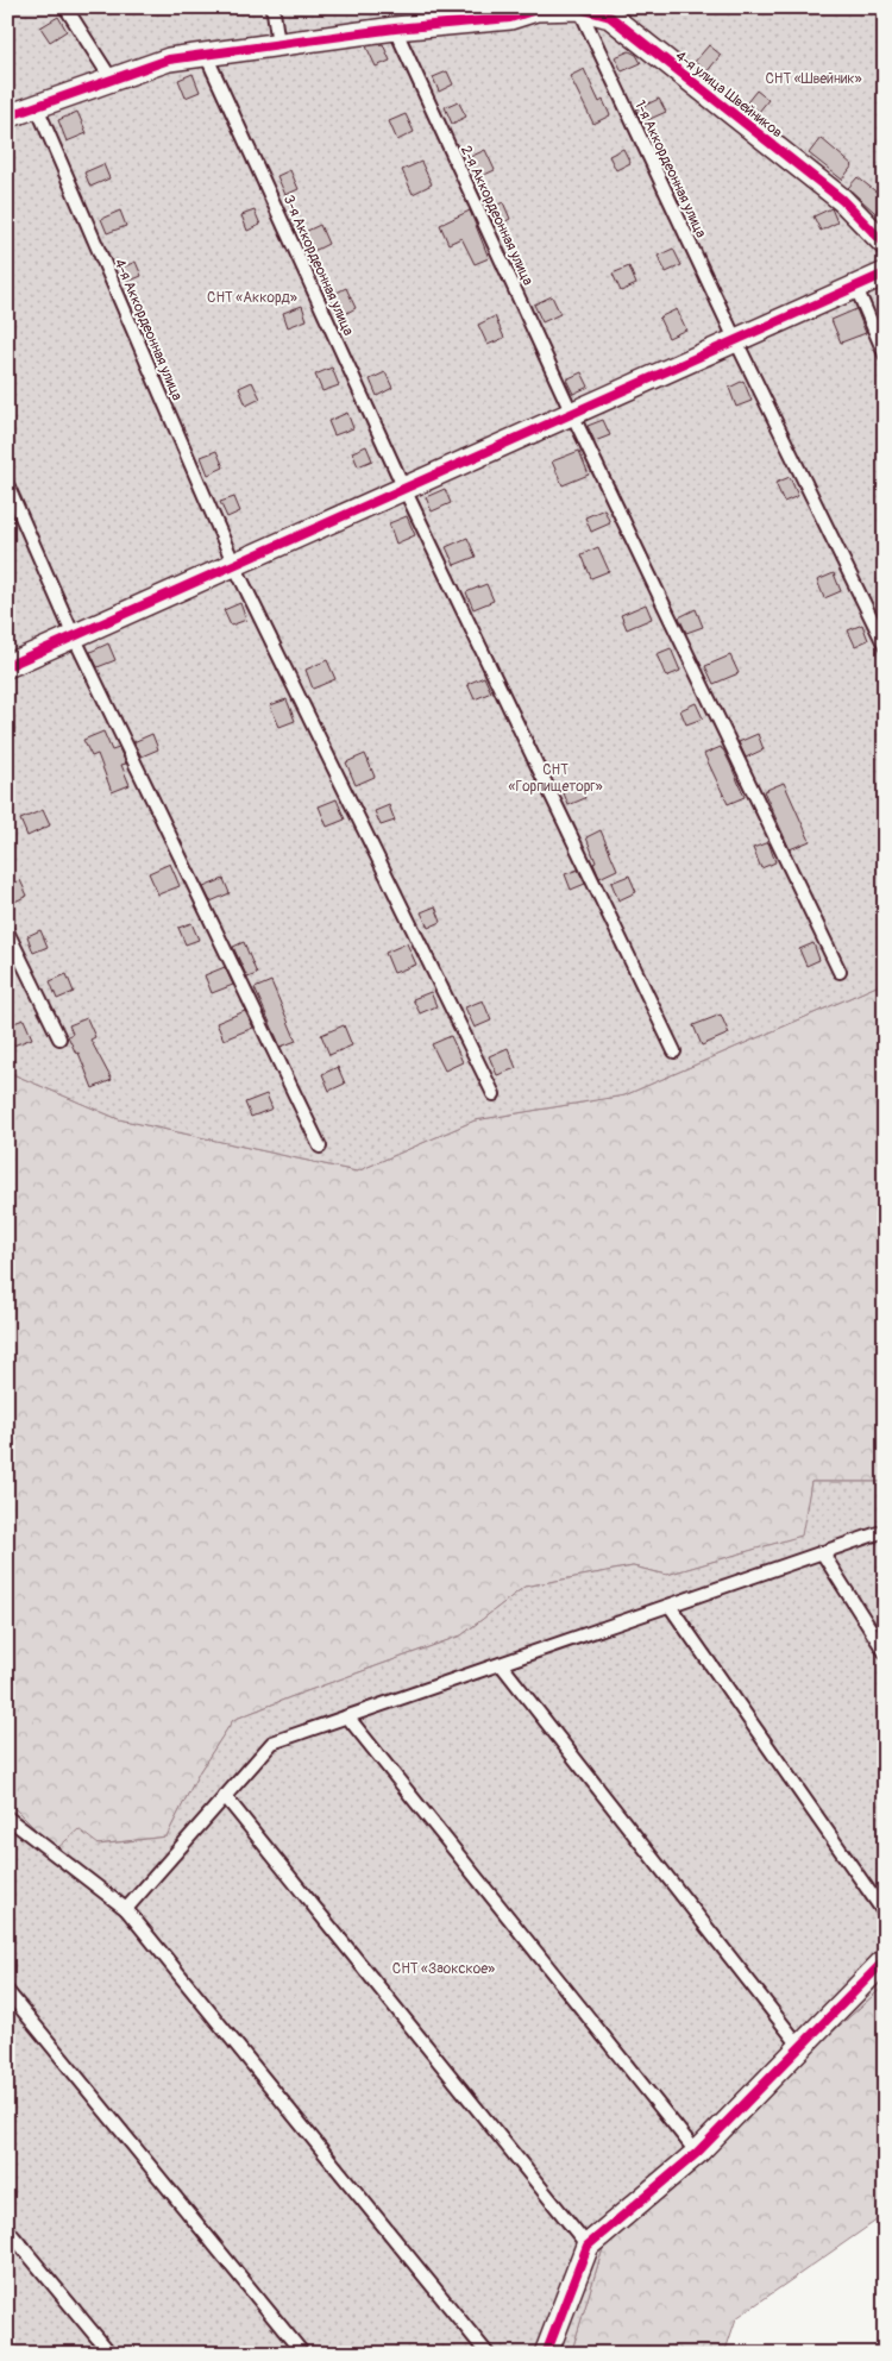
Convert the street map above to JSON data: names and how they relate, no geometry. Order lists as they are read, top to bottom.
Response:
{
  "streets": {
    "street": ["4-я улица Швейников"],
    "lane": [
      "1-я Аккордеонная улица",
      "2-я Аккордеонная улица",
      "3-я Аккордеонная улица",
      "4-я Аккордеонная улица"
    ]
  },
  "crossings": [
    ["4-я улица Швейников", "1-я Аккордеонная улица"],
    ["4-я улица Швейников", "2-я Аккордеонная улица"],
    ["4-я улица Швейников", "3-я Аккордеонная улица"],
    ["4-я улица Швейников", "4-я Аккордеонная улица"]
  ],
  "parks": [
    "СНТ «Швейник»",
    "СНТ «Аккорд»",
    "СНТ «Горпищеторг»",
    "СНТ «Заокское»"
  ]
}
